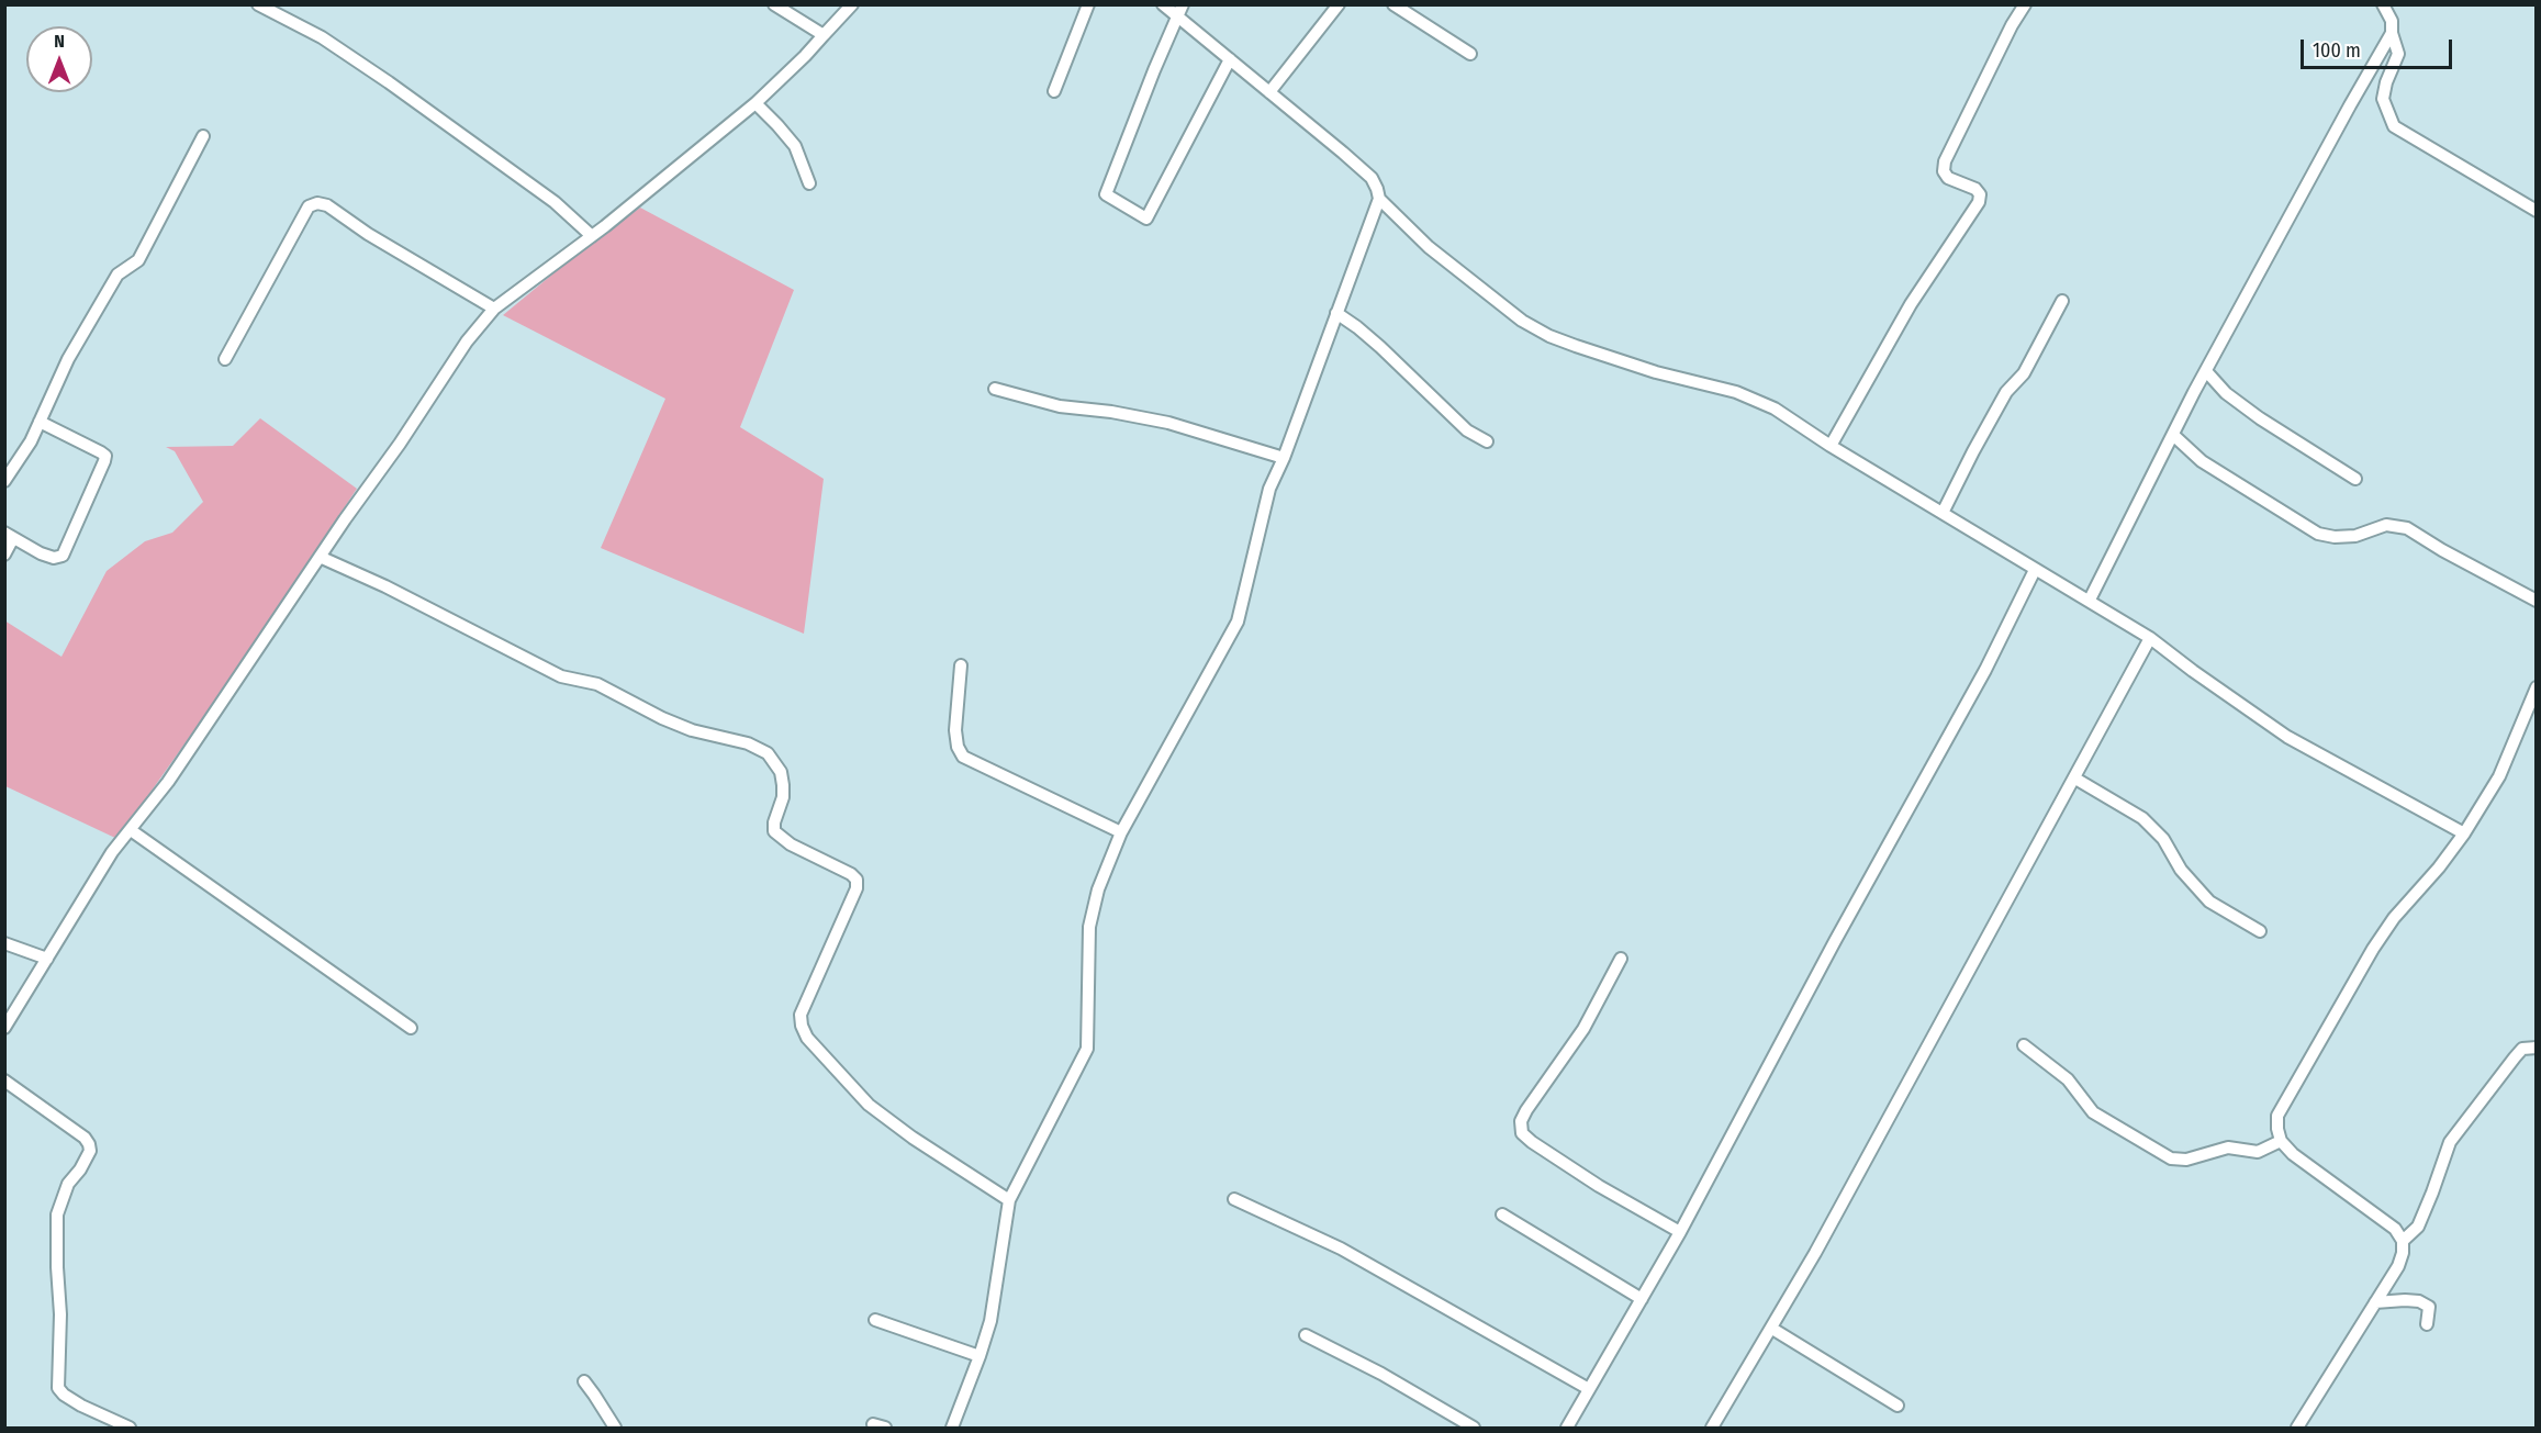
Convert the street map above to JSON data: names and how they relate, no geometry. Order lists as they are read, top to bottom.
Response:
{
  "scale_bar": "100 m",
  "north": "top"
}
